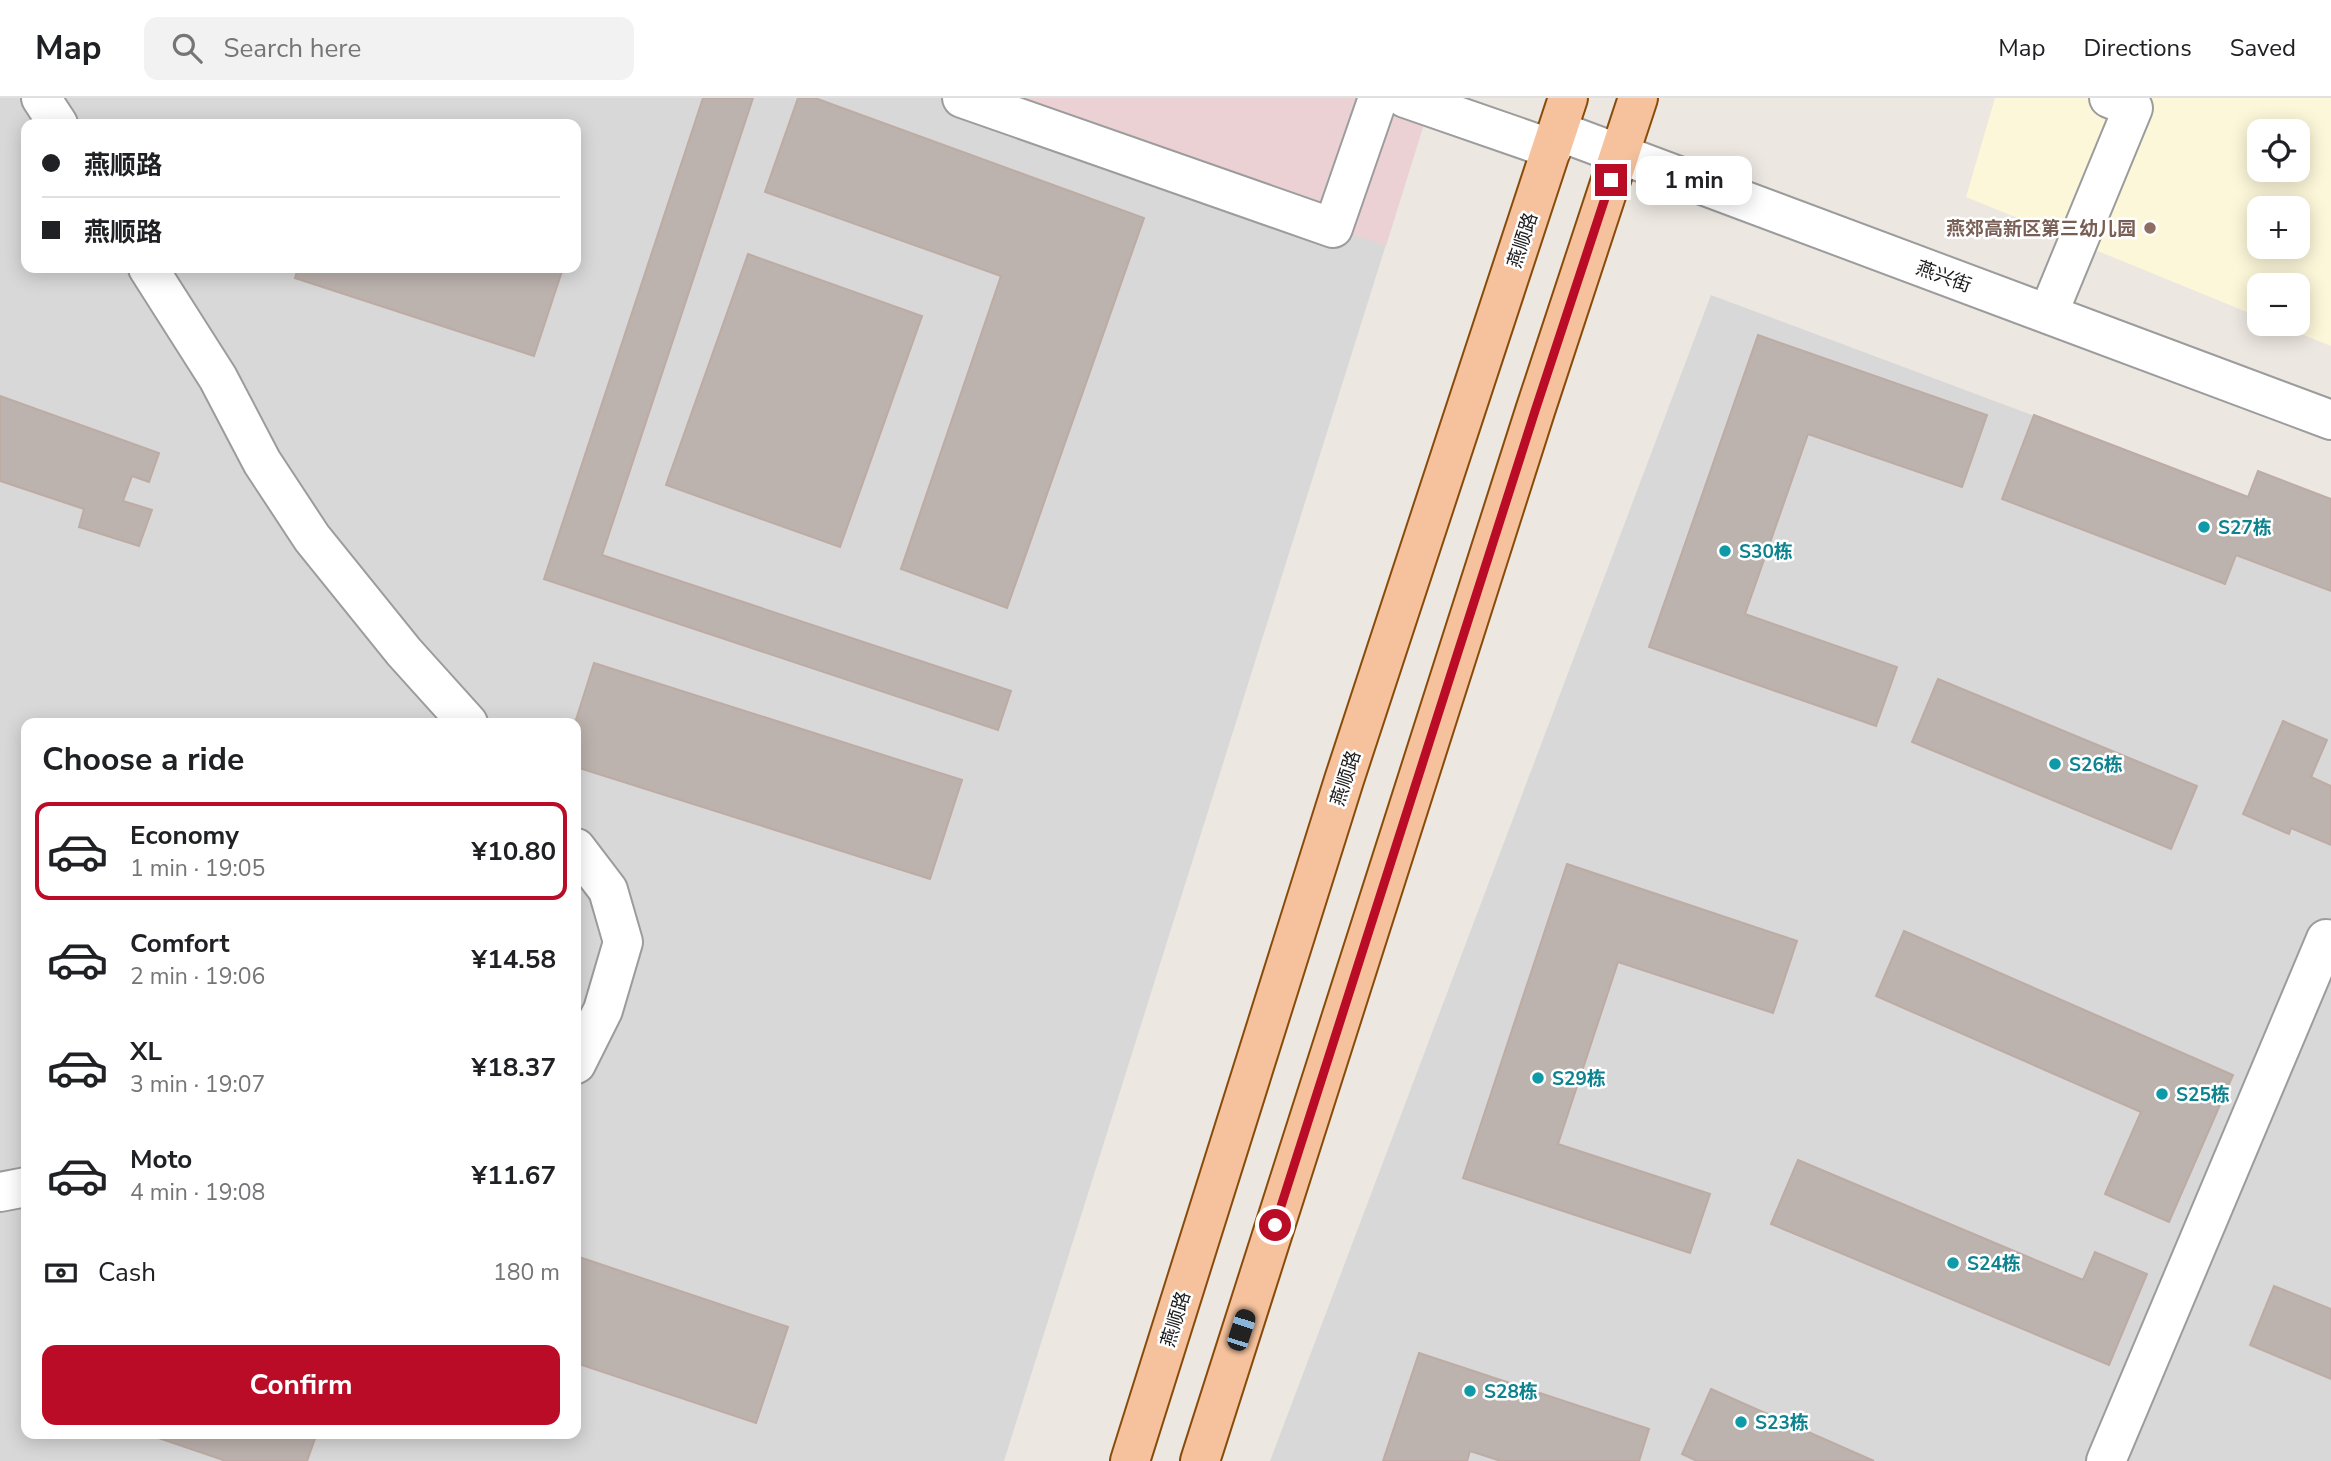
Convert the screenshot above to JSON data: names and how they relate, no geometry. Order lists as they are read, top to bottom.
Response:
{
  "streets": {
    "main road": ["燕顺路"],
    "street": ["燕兴街"]
  },
  "crossings": [
    ["燕顺路", "燕兴街"]
  ],
  "places": [
    "燕郊高新区第三幼儿园",
    "S27栋",
    "S30栋",
    "S26栋",
    "S29栋",
    "S25栋",
    "S24栋",
    "S28栋",
    "S23栋"
  ],
  "page": {
    "header": "Map",
    "search": "Search here",
    "nav": ["Map", "Directions", "Saved"],
    "map_buttons": ["+", "−"],
    "banner": ["燕顺路", "燕顺路"],
    "bubble": "1 min",
    "heading": "Choose a ride",
    "list": [
      {
        "name": "Economy",
        "note": "1 min · 19:05",
        "value": "¥10.80"
      },
      {
        "name": "Comfort",
        "note": "2 min · 19:06",
        "value": "¥14.58"
      },
      {
        "name": "XL",
        "note": "3 min · 19:07",
        "value": "¥18.37"
      },
      {
        "name": "Moto",
        "note": "4 min · 19:08",
        "value": "¥11.67"
      }
    ],
    "pay": ["Cash", "180 m"],
    "buttons": "Confirm"
  }
}
